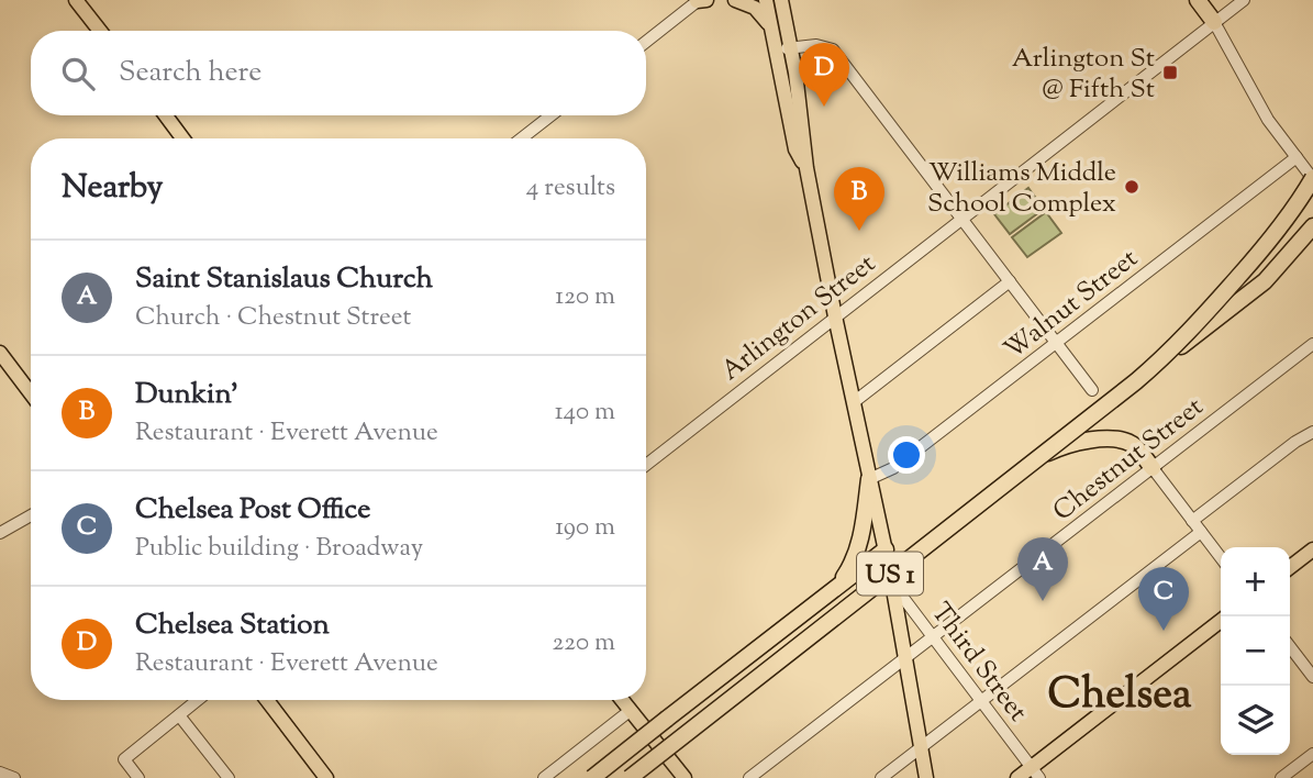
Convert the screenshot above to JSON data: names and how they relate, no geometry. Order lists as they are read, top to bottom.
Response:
{
  "streets": {
    "highway": ["US 1"],
    "street": [
      "Walnut Street",
      "Arlington Street",
      "Chestnut Street",
      "Third Street"
    ]
  },
  "crossings": [
    ["Chestnut Street", "Third Street"]
  ],
  "districts": ["Chelsea"],
  "places": {
    "transit": ["Arlington St @ Fifth St"],
    "other": ["Williams Middle School Complex"]
  },
  "page": {
    "search": "Search here",
    "pins": [
      "D",
      "B",
      "A",
      "C"
    ],
    "heading": ["Nearby", "4 results"],
    "list": [
      {
        "mark": "A",
        "name": "Saint Stanislaus Church",
        "note": "Church · Chestnut Street",
        "value": "120 m"
      },
      {
        "mark": "B",
        "name": "Dunkin'",
        "note": "Restaurant · Everett Avenue",
        "value": "140 m"
      },
      {
        "mark": "C",
        "name": "Chelsea Post Office",
        "note": "Public building · Broadway",
        "value": "190 m"
      },
      {
        "mark": "D",
        "name": "Chelsea Station",
        "note": "Restaurant · Everett Avenue",
        "value": "220 m"
      }
    ],
    "map_buttons": ["+", "−"]
  }
}
